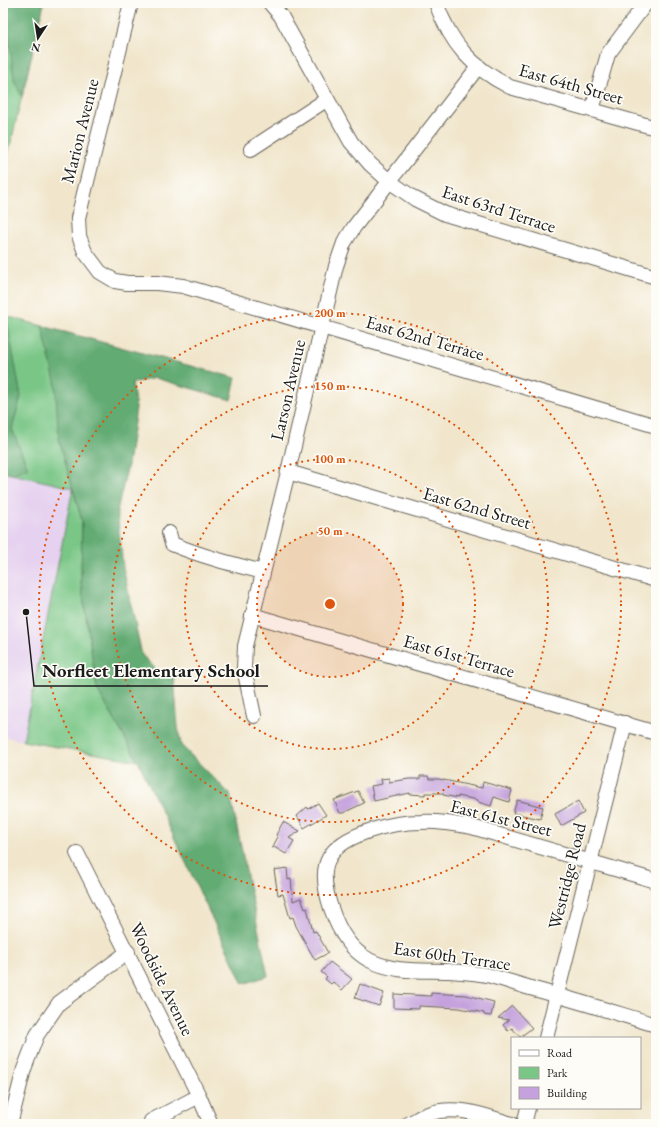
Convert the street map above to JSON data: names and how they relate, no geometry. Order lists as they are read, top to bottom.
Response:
{
  "streets": {
    "street": [
      "East 64th Street",
      "Marion Avenue",
      "East 63rd Terrace",
      "East 62nd Terrace",
      "Larson Avenue",
      "East 62nd Street",
      "East 61st Terrace",
      "East 61st Street",
      "Westridge Road",
      "East 60th Terrace",
      "Woodside Avenue"
    ]
  },
  "crossings": [
    ["East 64th Street", "Larson Avenue"],
    ["Marion Avenue", "East 62nd Terrace"],
    ["East 63rd Terrace", "Larson Avenue"],
    ["East 62nd Terrace", "Larson Avenue"],
    ["Larson Avenue", "East 62nd Street"],
    ["Larson Avenue", "East 61st Terrace"],
    ["East 61st Terrace", "Westridge Road"],
    ["East 61st Street", "Westridge Road"],
    ["East 61st Street", "East 60th Terrace"],
    ["Westridge Road", "East 60th Terrace"]
  ],
  "places": ["Norfleet Elementary School"],
  "legend": ["Road", "Park", "Building"],
  "north": "bottom",
  "rings": [
    "200 m",
    "150 m",
    "100 m",
    "50 m"
  ]
}
